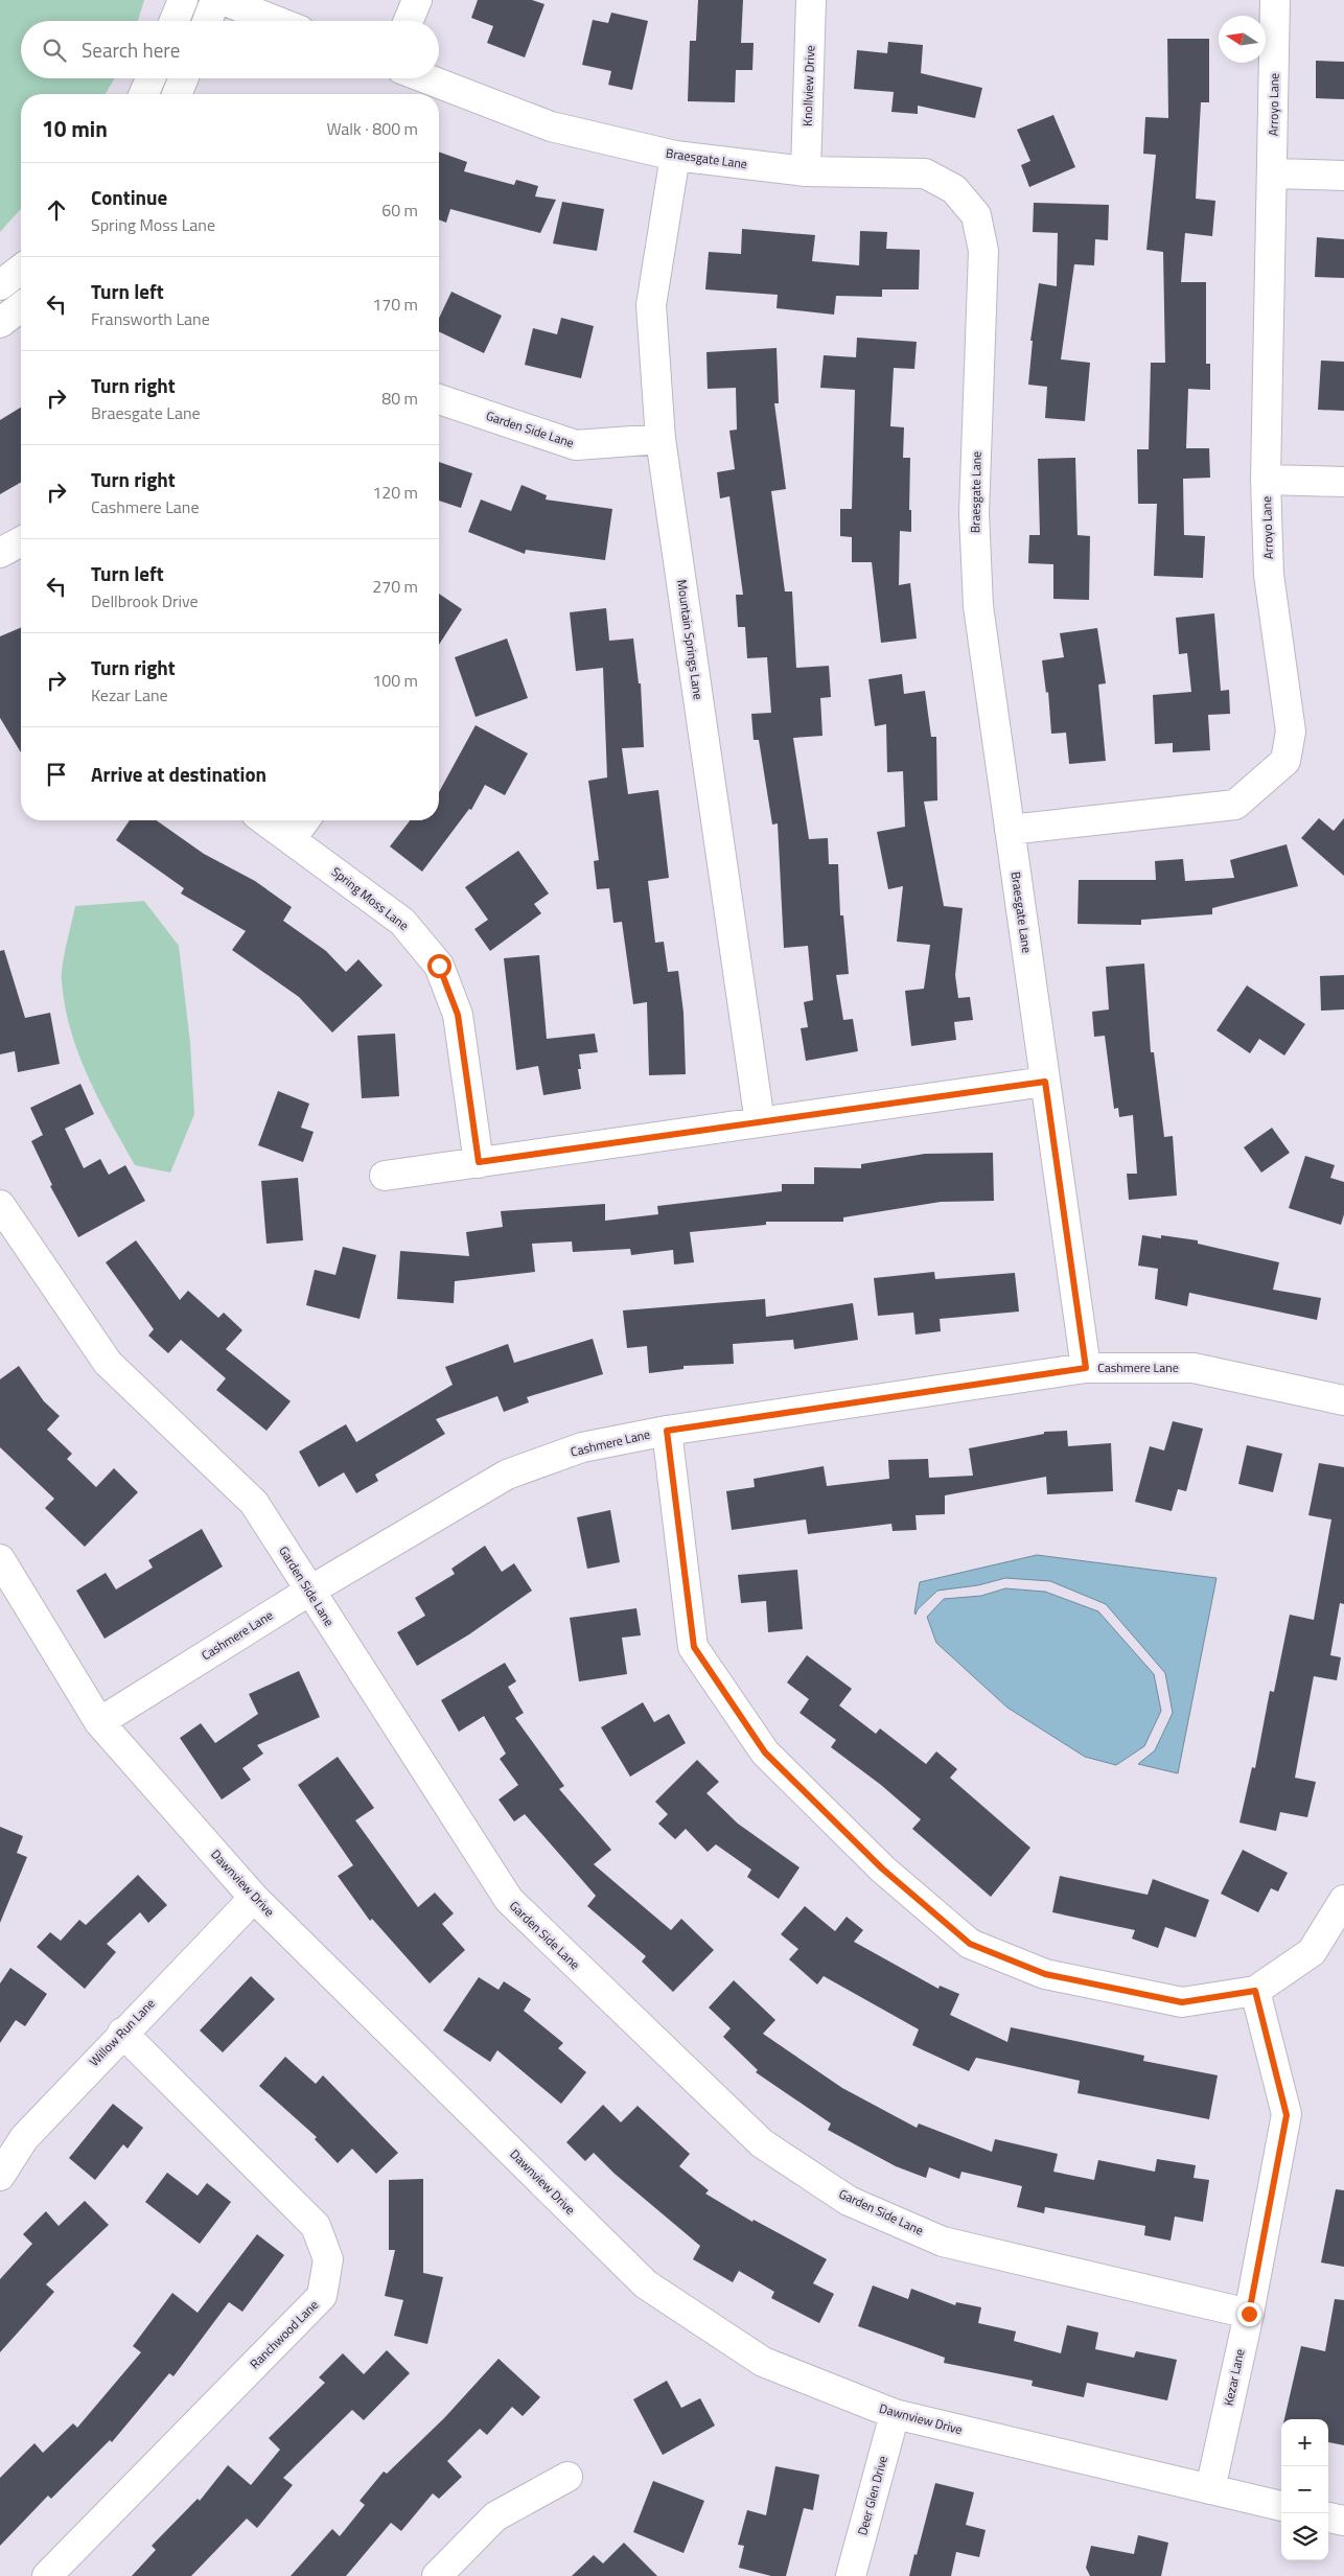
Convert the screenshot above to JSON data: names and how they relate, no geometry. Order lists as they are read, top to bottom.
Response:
{
  "streets": {
    "street": [
      "Knollview Drive",
      "Arroyo Lane",
      "Braesgate Lane",
      "Garden Side Lane",
      "Mountain Springs Lane",
      "Spring Moss Lane",
      "Cashmere Lane",
      "Dawnview Drive",
      "Willow Run Lane",
      "Ranchwood Lane",
      "Kezar Lane",
      "Deer Glen Drive"
    ]
  },
  "crossings": [
    ["Knollview Drive", "Braesgate Lane"],
    ["Arroyo Lane", "Braesgate Lane"],
    ["Braesgate Lane", "Mountain Springs Lane"],
    ["Braesgate Lane", "Cashmere Lane"],
    ["Garden Side Lane", "Mountain Springs Lane"],
    ["Garden Side Lane", "Cashmere Lane"],
    ["Garden Side Lane", "Kezar Lane"],
    ["Cashmere Lane", "Dawnview Drive"],
    ["Dawnview Drive", "Willow Run Lane"],
    ["Dawnview Drive", "Kezar Lane"],
    ["Dawnview Drive", "Deer Glen Drive"],
    ["Willow Run Lane", "Ranchwood Lane"]
  ],
  "north": "left",
  "page": {
    "search": "Search here",
    "heading": ["10 min", "Walk · 800 m"],
    "list": [
      ["Continue", "Spring Moss Lane", "60 m"],
      ["Turn left", "Fransworth Lane", "170 m"],
      ["Turn right", "Braesgate Lane", "80 m"],
      ["Turn right", "Cashmere Lane", "120 m"],
      ["Turn left", "Dellbrook Drive", "270 m"],
      ["Turn right", "Kezar Lane", "100 m"],
      "Arrive at destination"
    ],
    "map_buttons": ["+", "−"]
  }
}
